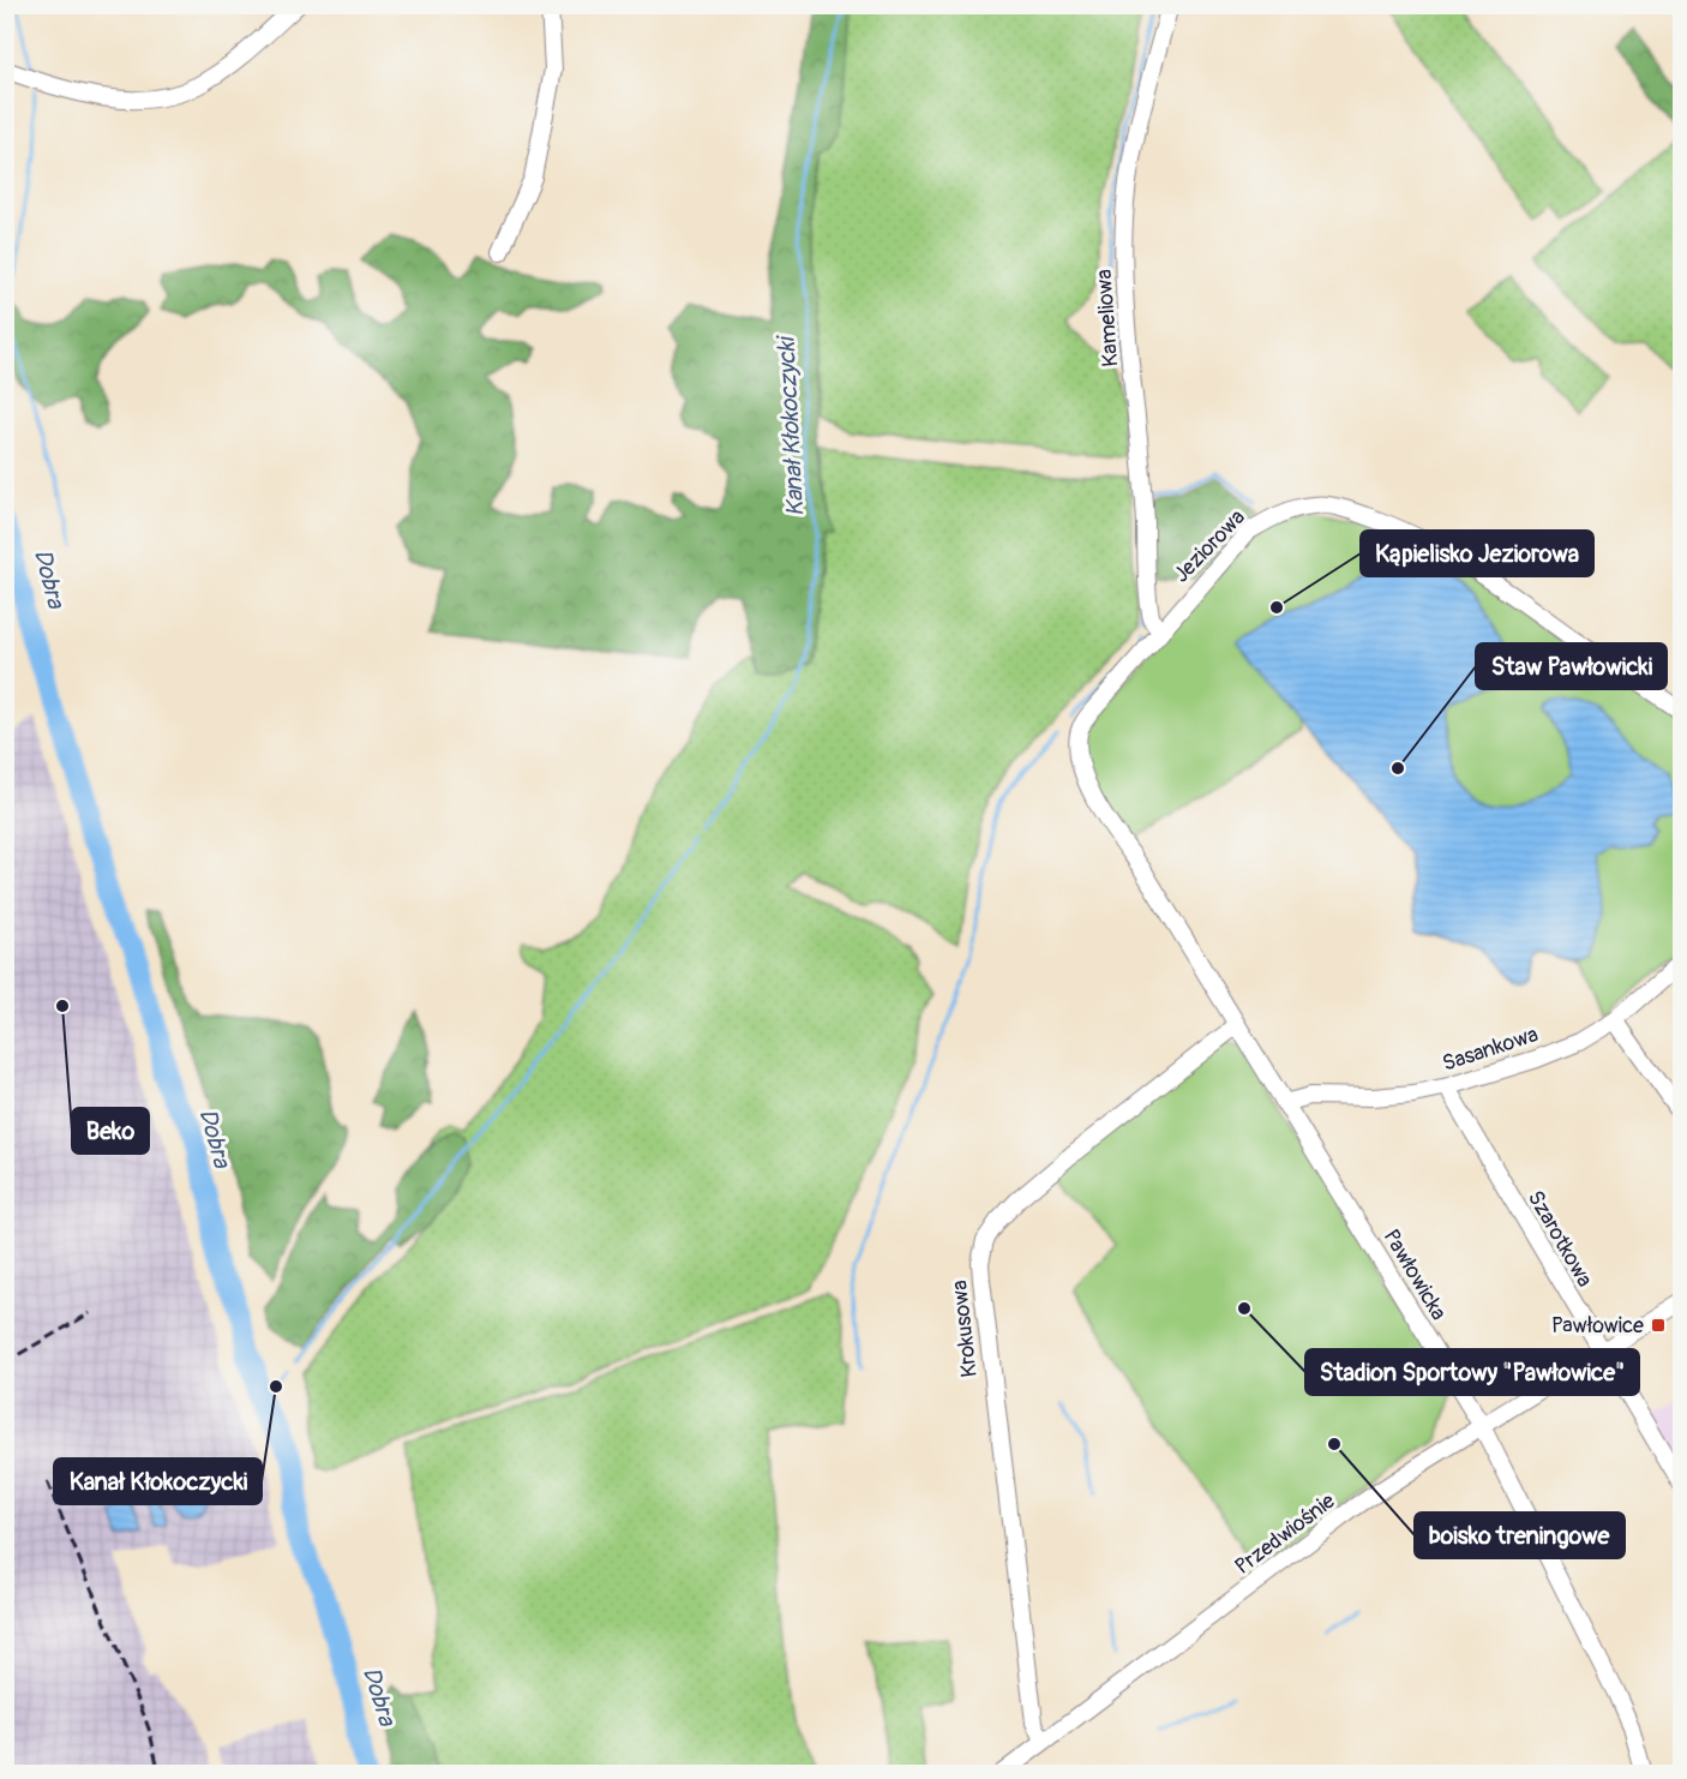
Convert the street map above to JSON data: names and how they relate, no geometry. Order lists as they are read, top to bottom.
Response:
{
  "streets": {
    "street": [
      "Kameliowa",
      "Jeziorowa",
      "Sasankowa",
      "Szarotkowa",
      "Pawłowicka",
      "Krokusowa",
      "Przedwiośnie"
    ]
  },
  "crossings": [
    ["Kameliowa", "Jeziorowa"],
    ["Jeziorowa", "Pawłowicka"],
    ["Sasankowa", "Szarotkowa"],
    ["Sasankowa", "Pawłowicka"],
    ["Szarotkowa", "Przedwiośnie"],
    ["Pawłowicka", "Krokusowa"],
    ["Pawłowicka", "Przedwiośnie"],
    ["Krokusowa", "Przedwiośnie"]
  ],
  "water": ["Kanał Kłokoczycki", "Dobra"],
  "places": {
    "other": [
      "Kąpielisko Jeziorowa",
      "Staw Pawłowicki",
      "Beko",
      "Stadion Sportowy \"Pawłowice\"",
      "Kanał Kłokoczycki",
      "boisko treningowe"
    ],
    "transit": ["Pawłowice"]
  }
}
